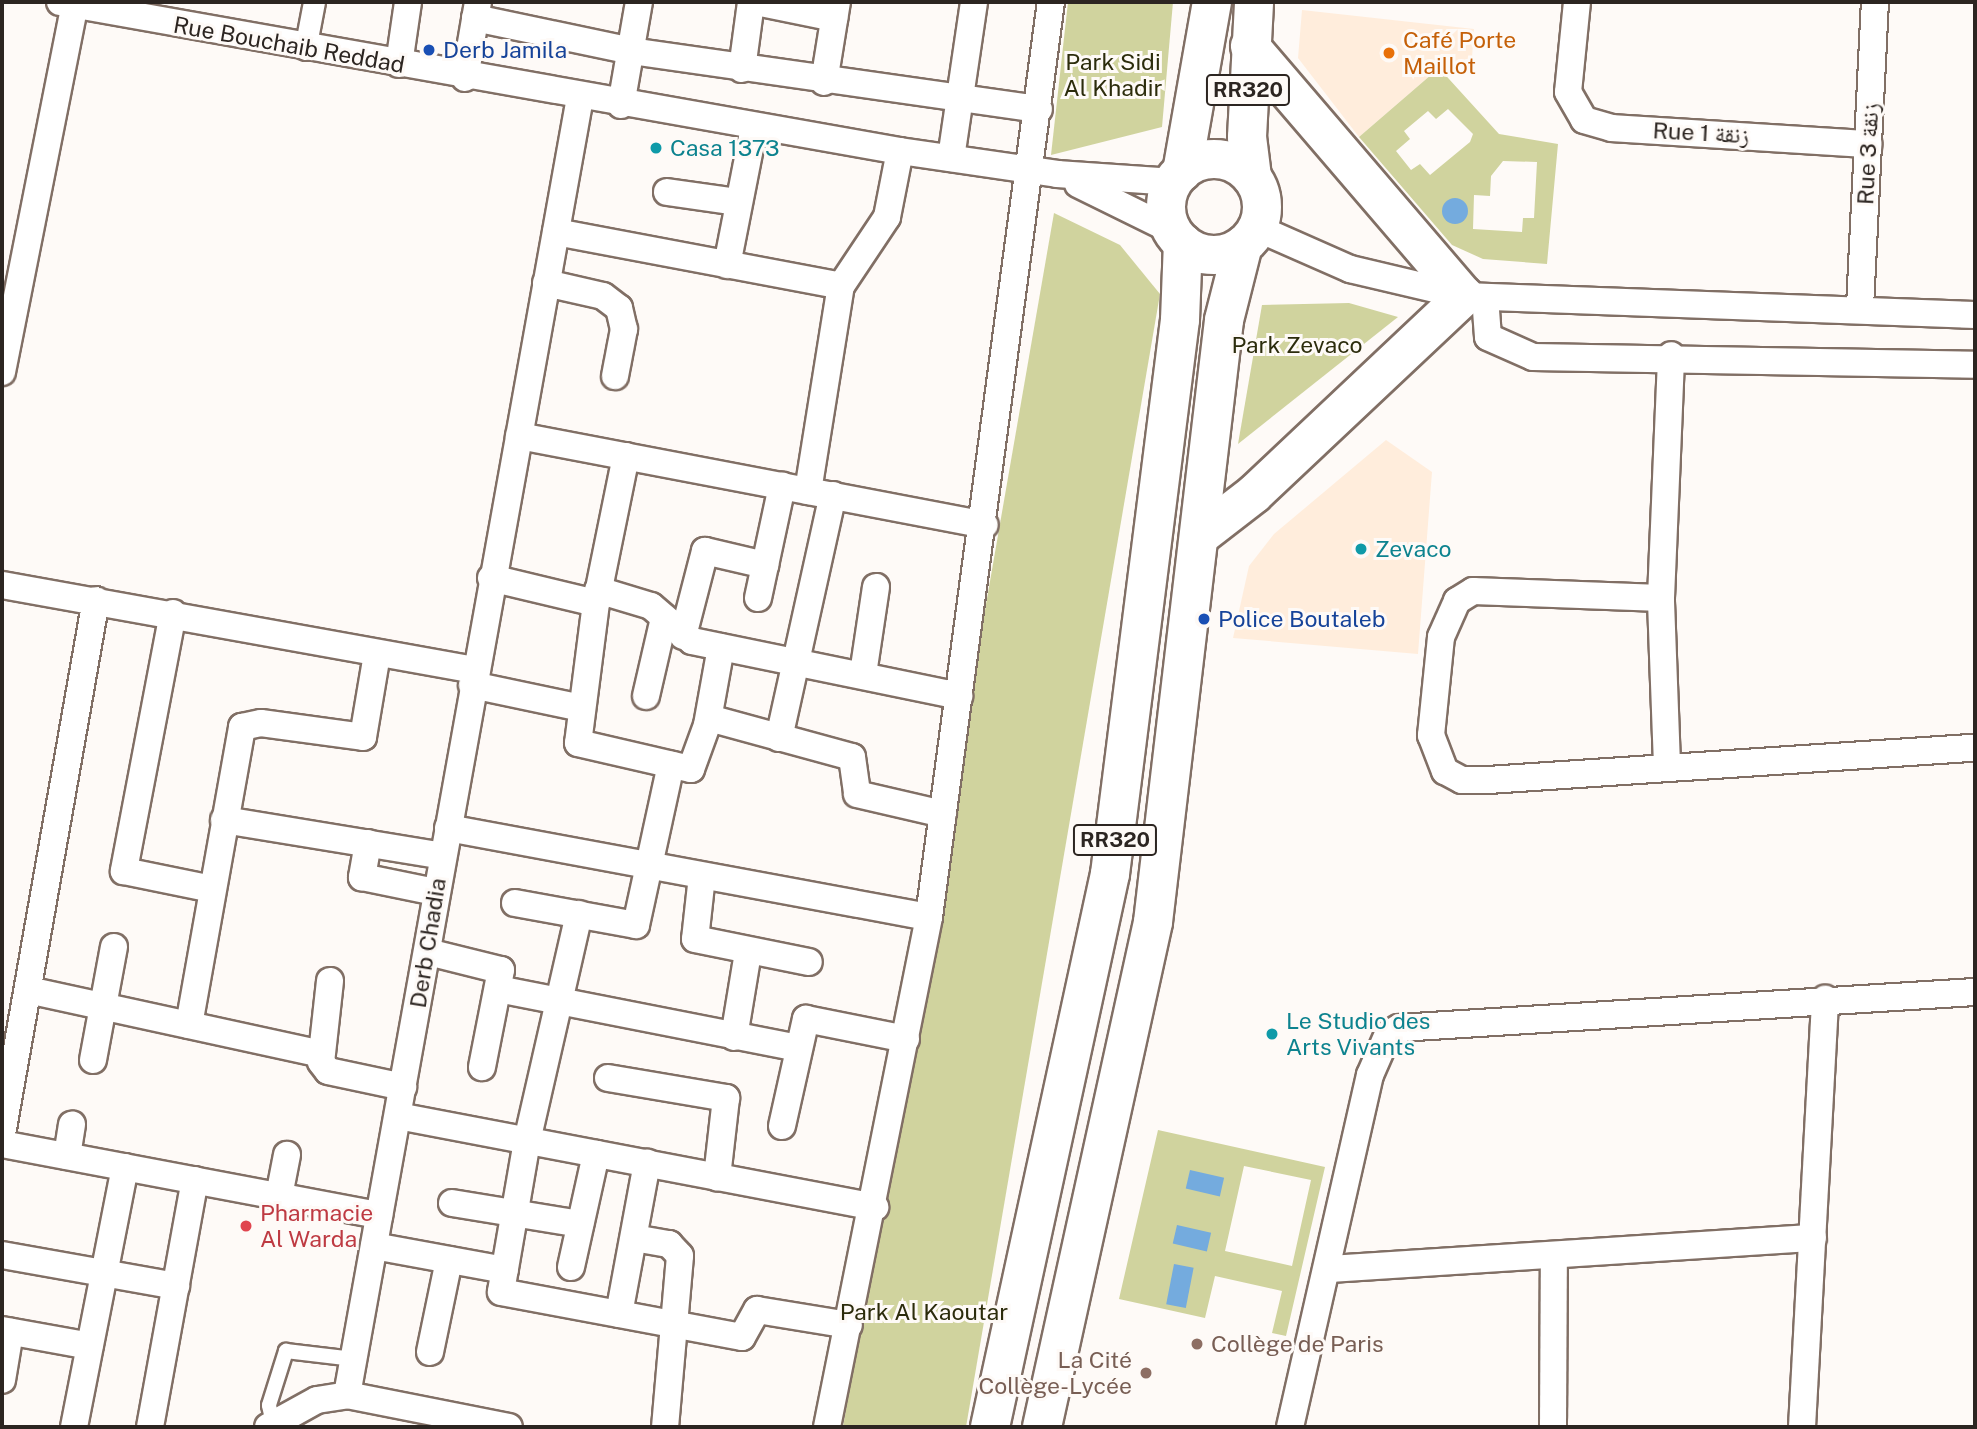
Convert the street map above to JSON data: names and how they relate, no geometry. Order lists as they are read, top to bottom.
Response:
{
  "streets": {
    "main road": ["RR320"],
    "street": [
      "Rue Bouchaib Reddad",
      "Rue 1 زنقة",
      "Rue 3 زنقة",
      "Derb Chadia"
    ]
  },
  "crossings": [
    ["Rue Bouchaib Reddad", "RR320"],
    ["Rue 1 زنقة", "Rue 3 زنقة"]
  ],
  "parks": ["Park Sidi Al Khadir", "Park Zevaco", "Park Al Kaoutar"],
  "places": [
    "Derb Jamila",
    "Café Porte Maillot",
    "Casa 1373",
    "Zevaco",
    "Police Boutaleb",
    "Le Studio des Arts Vivants",
    "Pharmacie Al Warda",
    "Collège de Paris",
    "La Cité Collège-Lycée"
  ]
}
